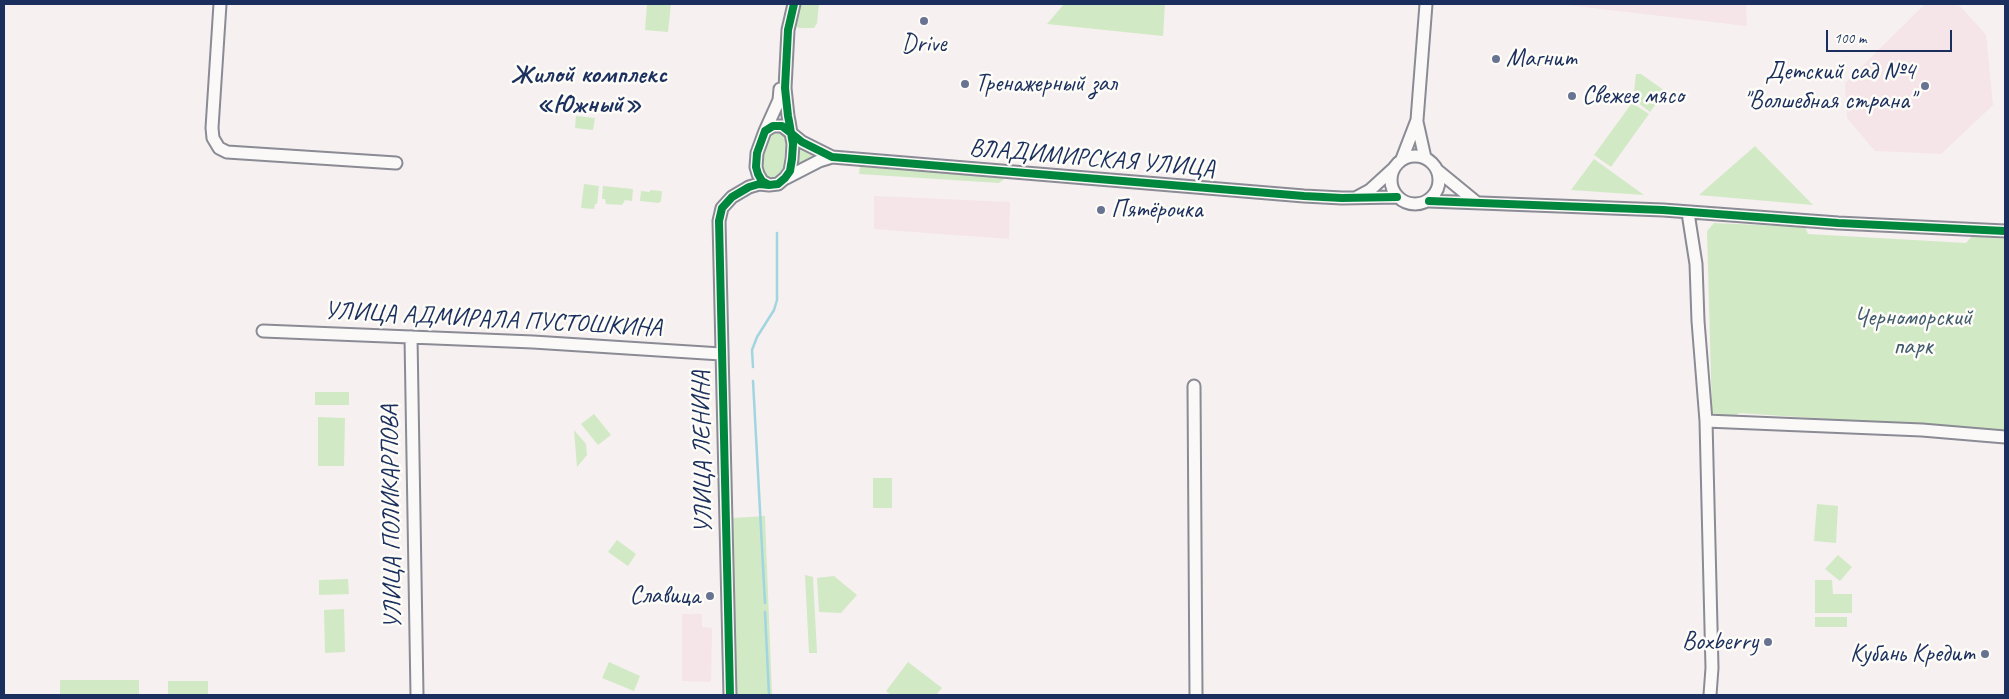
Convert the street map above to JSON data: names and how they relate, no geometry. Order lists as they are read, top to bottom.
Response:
{
  "streets": {
    "street": [
      "ВЛАДИМИРСКАЯ УЛИЦА",
      "УЛИЦА АДМИРАЛА ПУСТОШКИНА",
      "УЛИЦА ЛЕНИНА",
      "УЛИЦА ПОЛИКАРПОВА"
    ]
  },
  "crossings": [
    ["ВЛАДИМИРСКАЯ УЛИЦА", "УЛИЦА ЛЕНИНА"],
    ["УЛИЦА АДМИРАЛА ПУСТОШКИНА", "УЛИЦА ЛЕНИНА"],
    ["УЛИЦА АДМИРАЛА ПУСТОШКИНА", "УЛИЦА ПОЛИКАРПОВА"]
  ],
  "districts": ["Жилой комплекс «Южный»"],
  "parks": ["Черноморский парк"],
  "places": [
    "Drive",
    "Магнит",
    "Тренажерный зал",
    "Детский сад №4 \"Волшебная страна\"",
    "Свежее мясо",
    "Пятёрочка",
    "Славица",
    "Boxberry",
    "Кубань Кредит"
  ],
  "scale_bar": "100 m"
}
